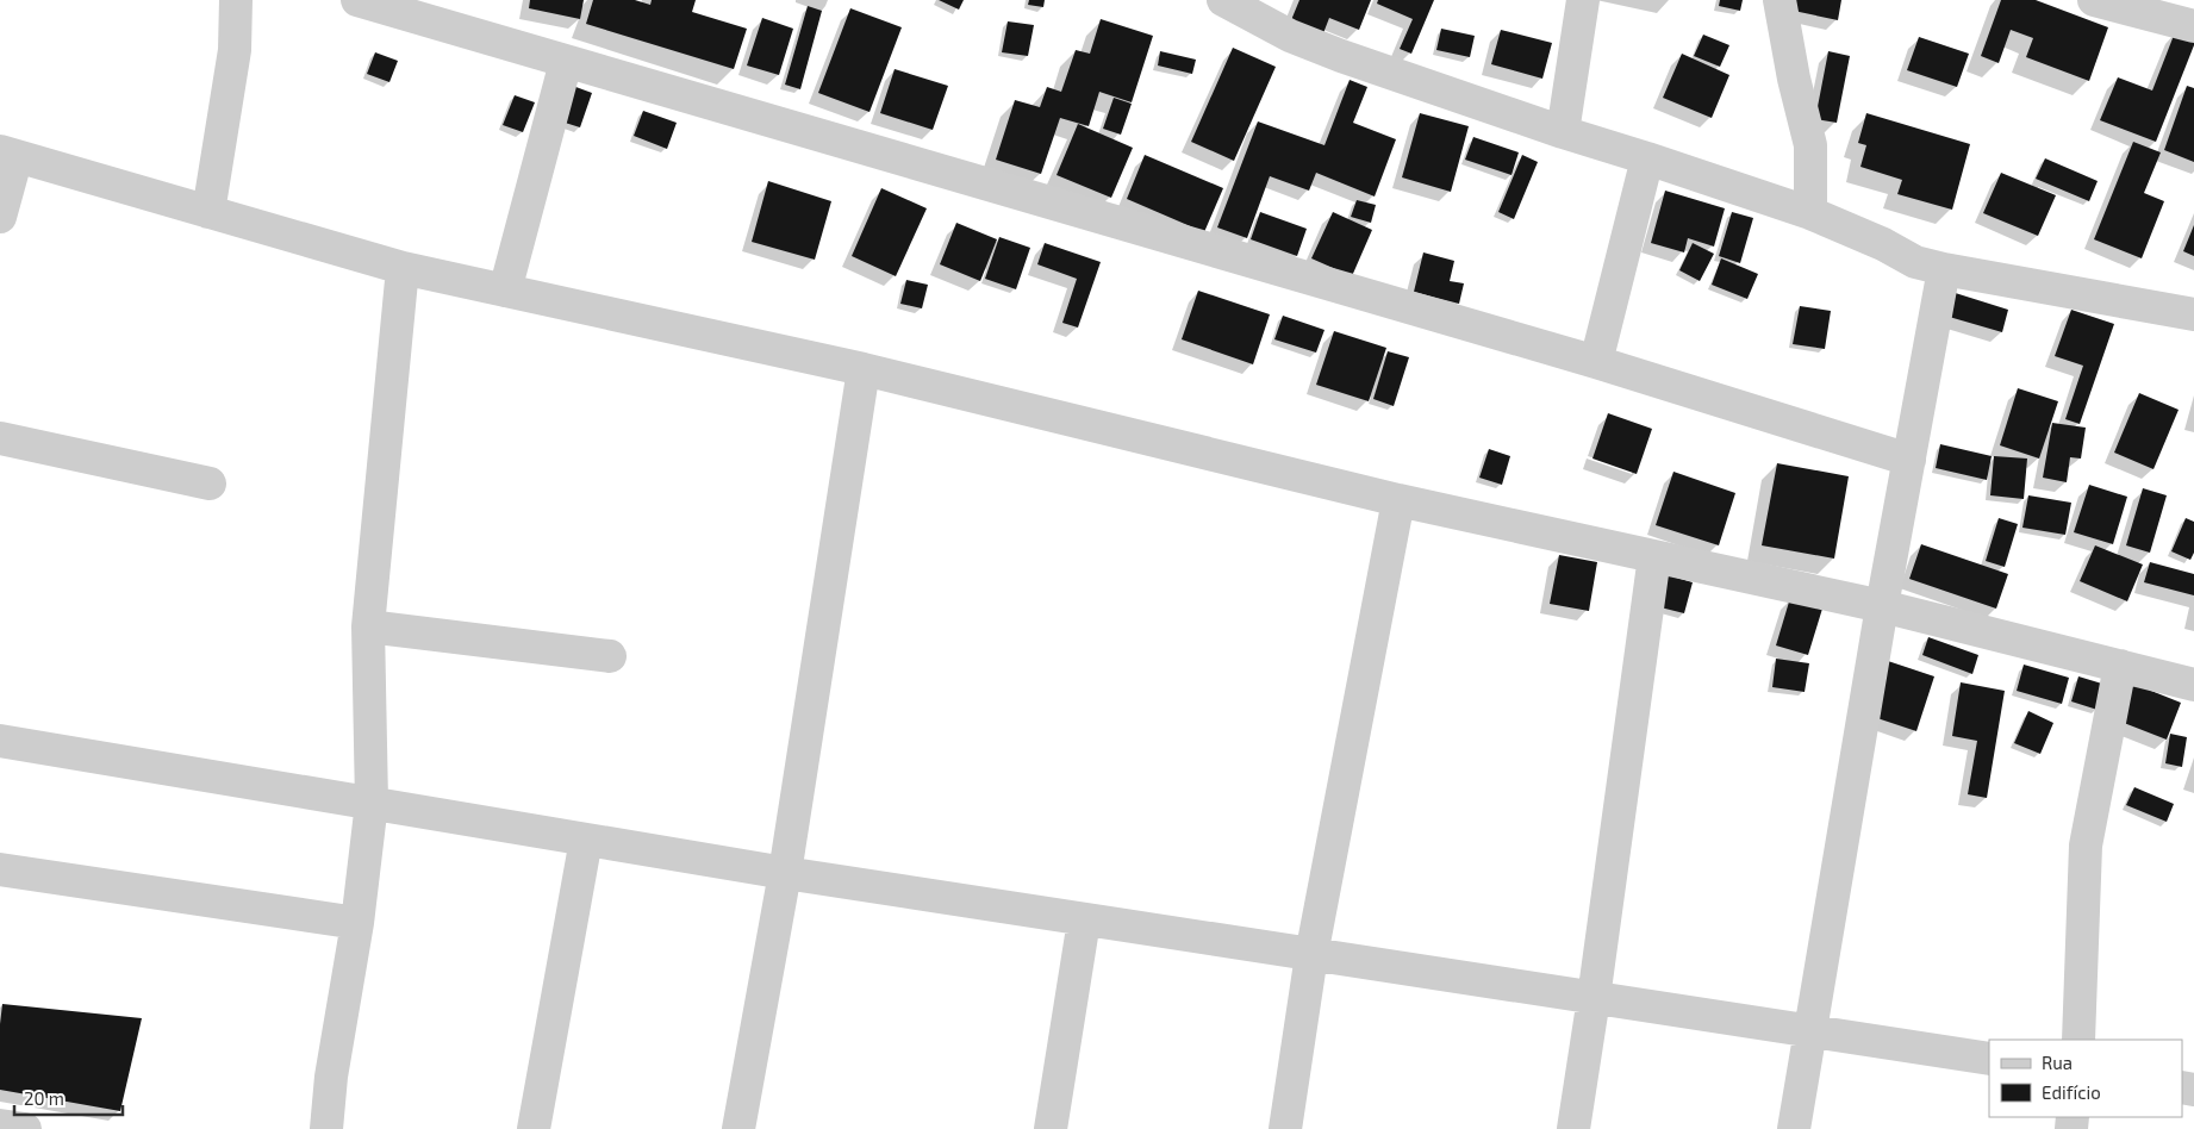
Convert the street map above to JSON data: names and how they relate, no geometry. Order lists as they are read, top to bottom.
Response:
{
  "legend": ["Rua", "Edifício"],
  "scale_bar": "20 m"
}
